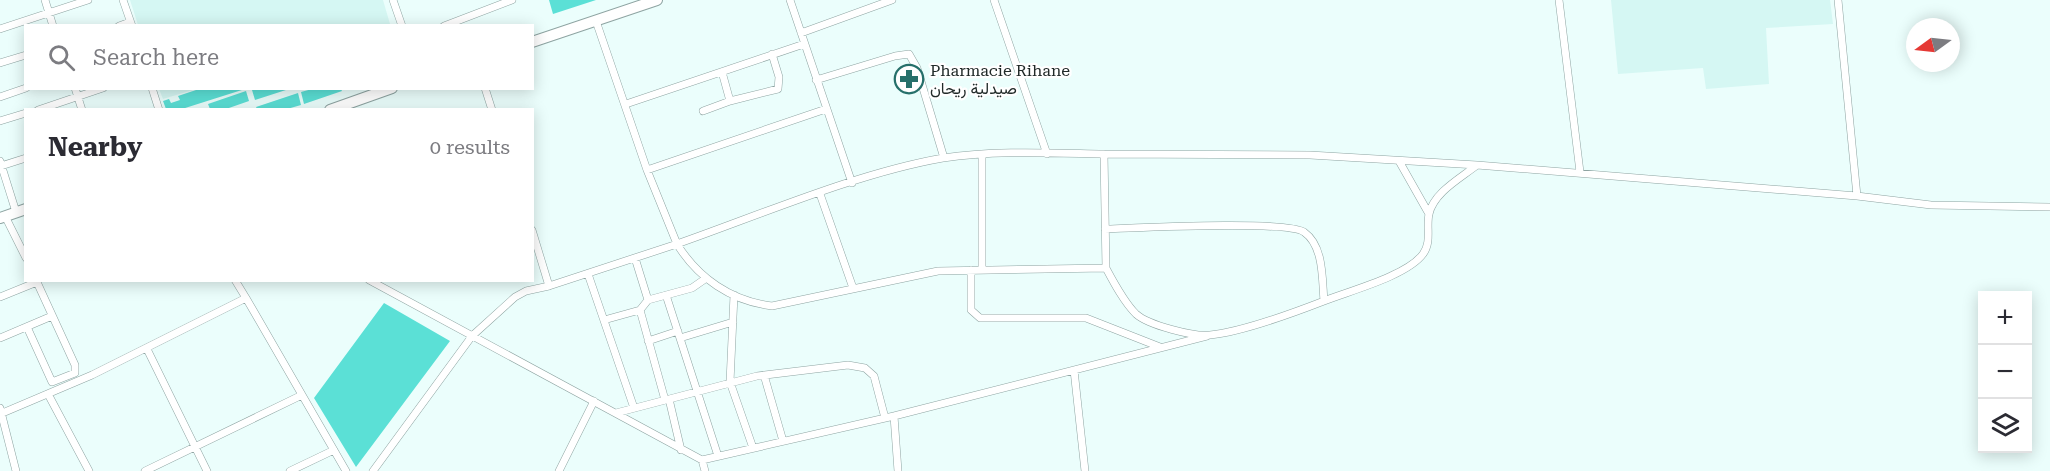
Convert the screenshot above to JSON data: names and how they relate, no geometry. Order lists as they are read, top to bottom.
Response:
{
  "places": {
    "pharmacy": ["Pharmacie Rihane صيدلية ريحان"]
  },
  "north": "left",
  "page": {
    "search": "Search here",
    "heading": ["Nearby", "0 results"],
    "map_buttons": ["+", "−"]
  }
}
